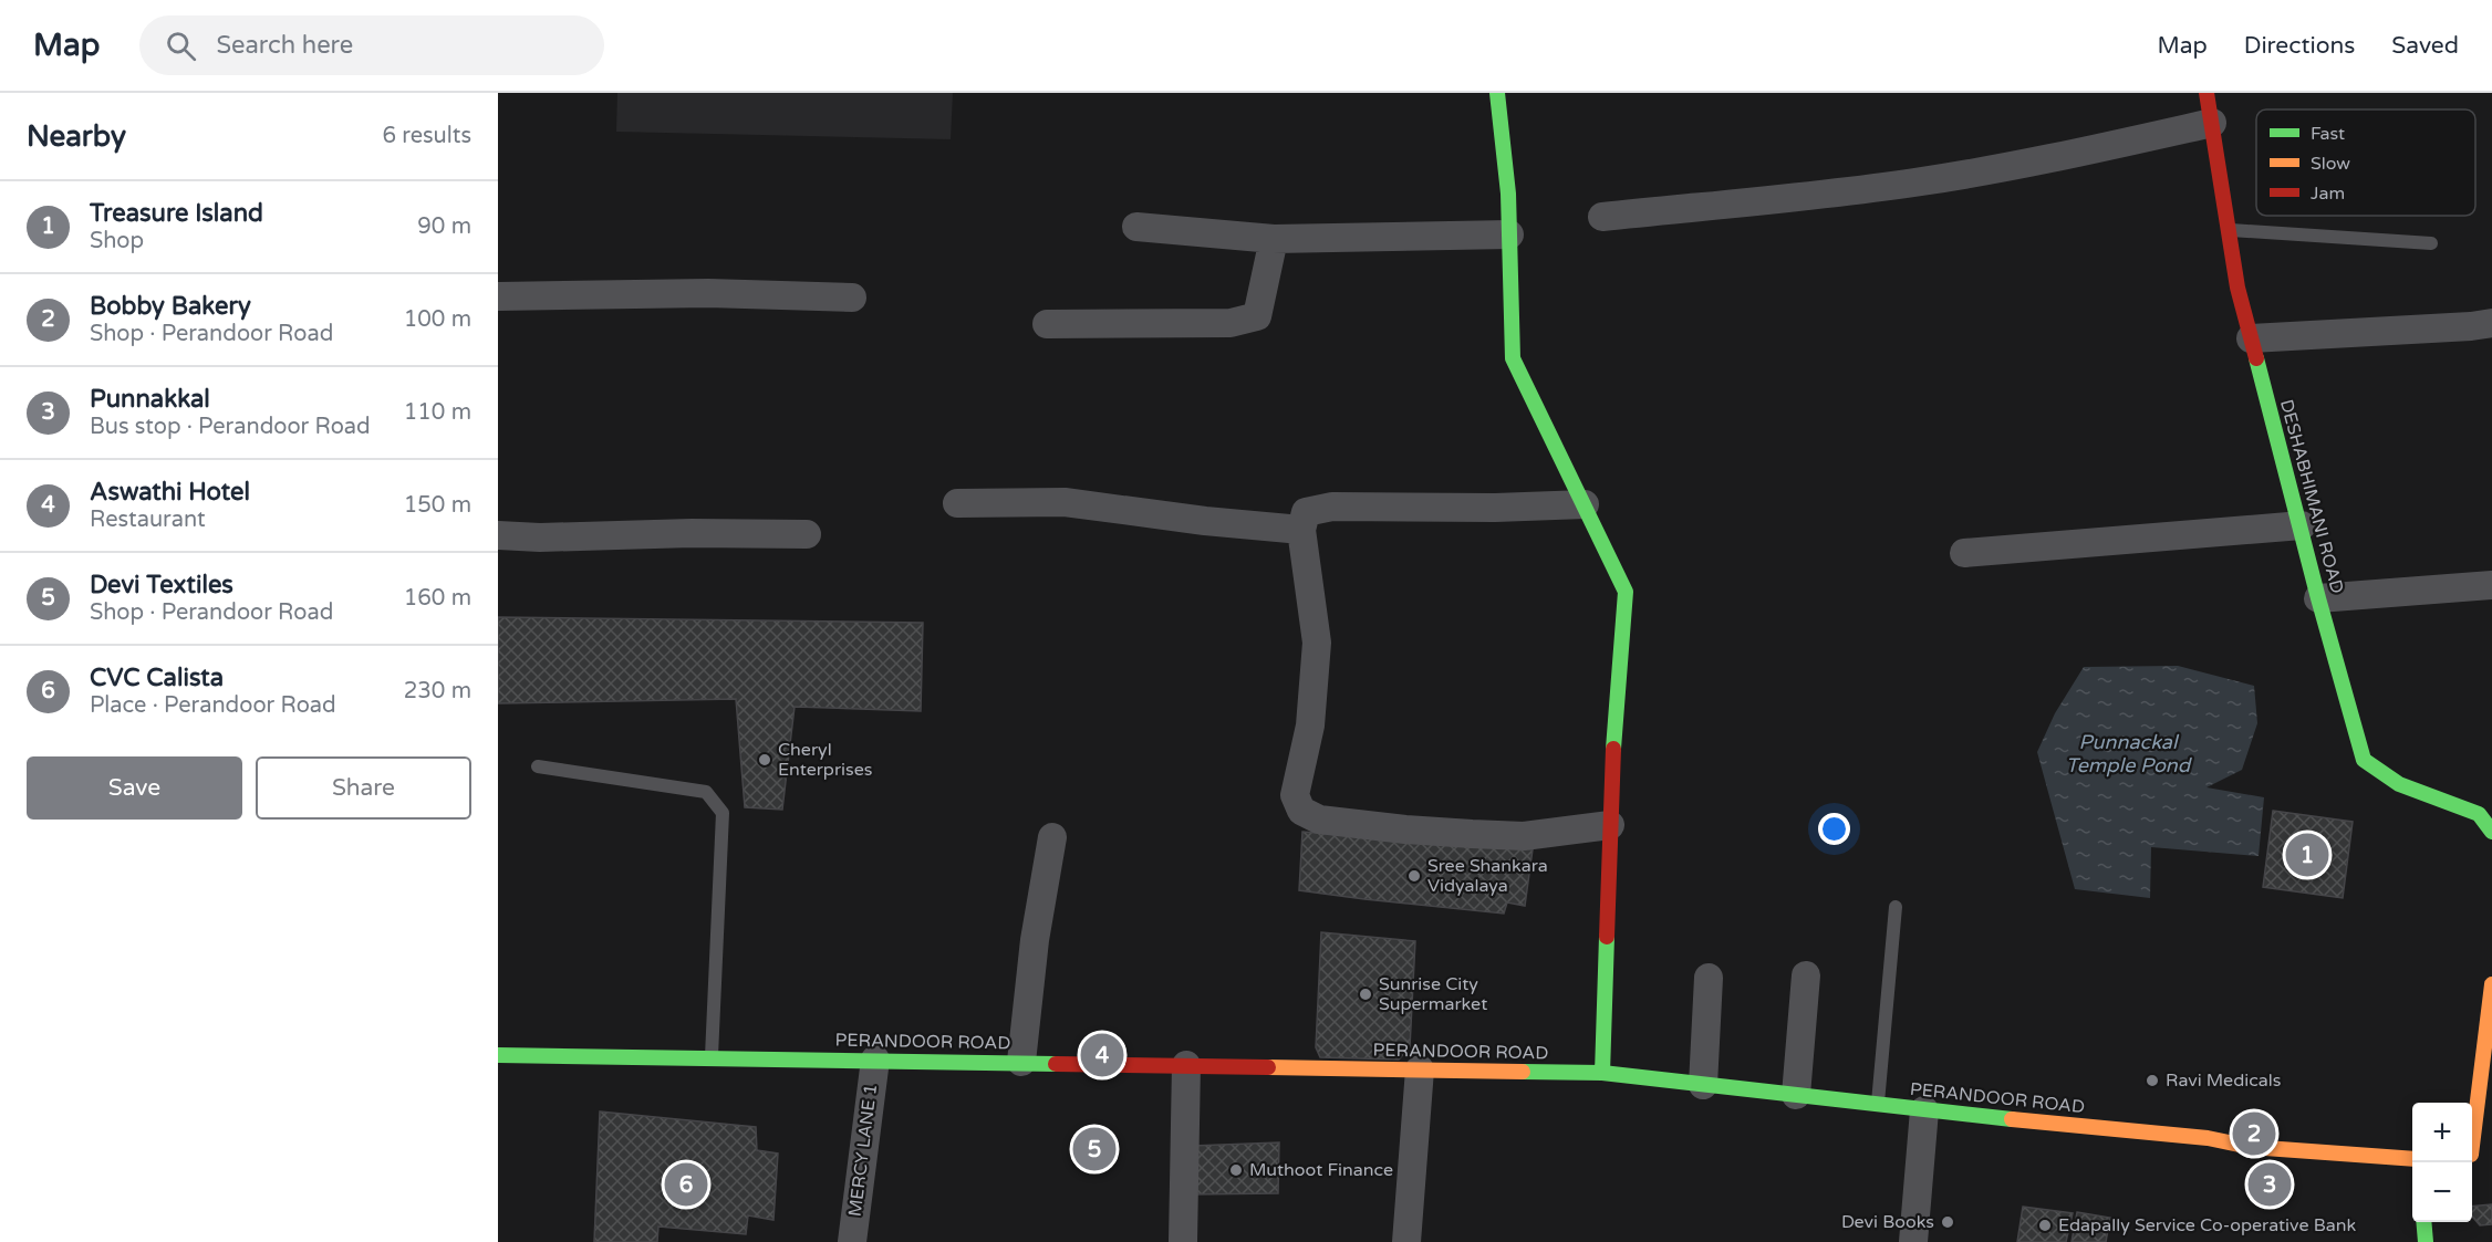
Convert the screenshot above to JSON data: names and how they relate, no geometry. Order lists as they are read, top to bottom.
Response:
{
  "streets": {
    "street": ["DESHABHIMANI ROAD", "PERANDOOR ROAD", "MERCY LANE 1"]
  },
  "crossings": [
    ["PERANDOOR ROAD", "MERCY LANE 1"]
  ],
  "water": ["Punnackal Temple Pond"],
  "places": [
    "Cheryl Enterprises",
    "Sree Shankara Vidyalaya",
    "Sunrise City Supermarket",
    "Ravi Medicals",
    "Muthoot Finance",
    "Devi Books",
    "Edapally Service Co-operative Bank"
  ],
  "legend": ["Fast", "Slow", "Jam"],
  "page": {
    "header": "Map",
    "search": "Search here",
    "nav": ["Map", "Directions", "Saved"],
    "heading": ["Nearby", "6 results"],
    "list": [
      {
        "mark": "1",
        "name": "Treasure Island",
        "note": "Shop",
        "value": "90 m"
      },
      {
        "mark": "2",
        "name": "Bobby Bakery",
        "note": "Shop · Perandoor Road",
        "value": "100 m"
      },
      {
        "mark": "3",
        "name": "Punnakkal",
        "note": "Bus stop · Perandoor Road",
        "value": "110 m"
      },
      {
        "mark": "4",
        "name": "Aswathi Hotel",
        "note": "Restaurant",
        "value": "150 m"
      },
      {
        "mark": "5",
        "name": "Devi Textiles",
        "note": "Shop · Perandoor Road",
        "value": "160 m"
      },
      {
        "mark": "6",
        "name": "CVC Calista",
        "note": "Place · Perandoor Road",
        "value": "230 m"
      }
    ],
    "buttons": ["Save", "Share"],
    "pins": [
      "1",
      "4",
      "2",
      "5",
      "3",
      "6"
    ],
    "map_buttons": ["+", "−"]
  }
}
